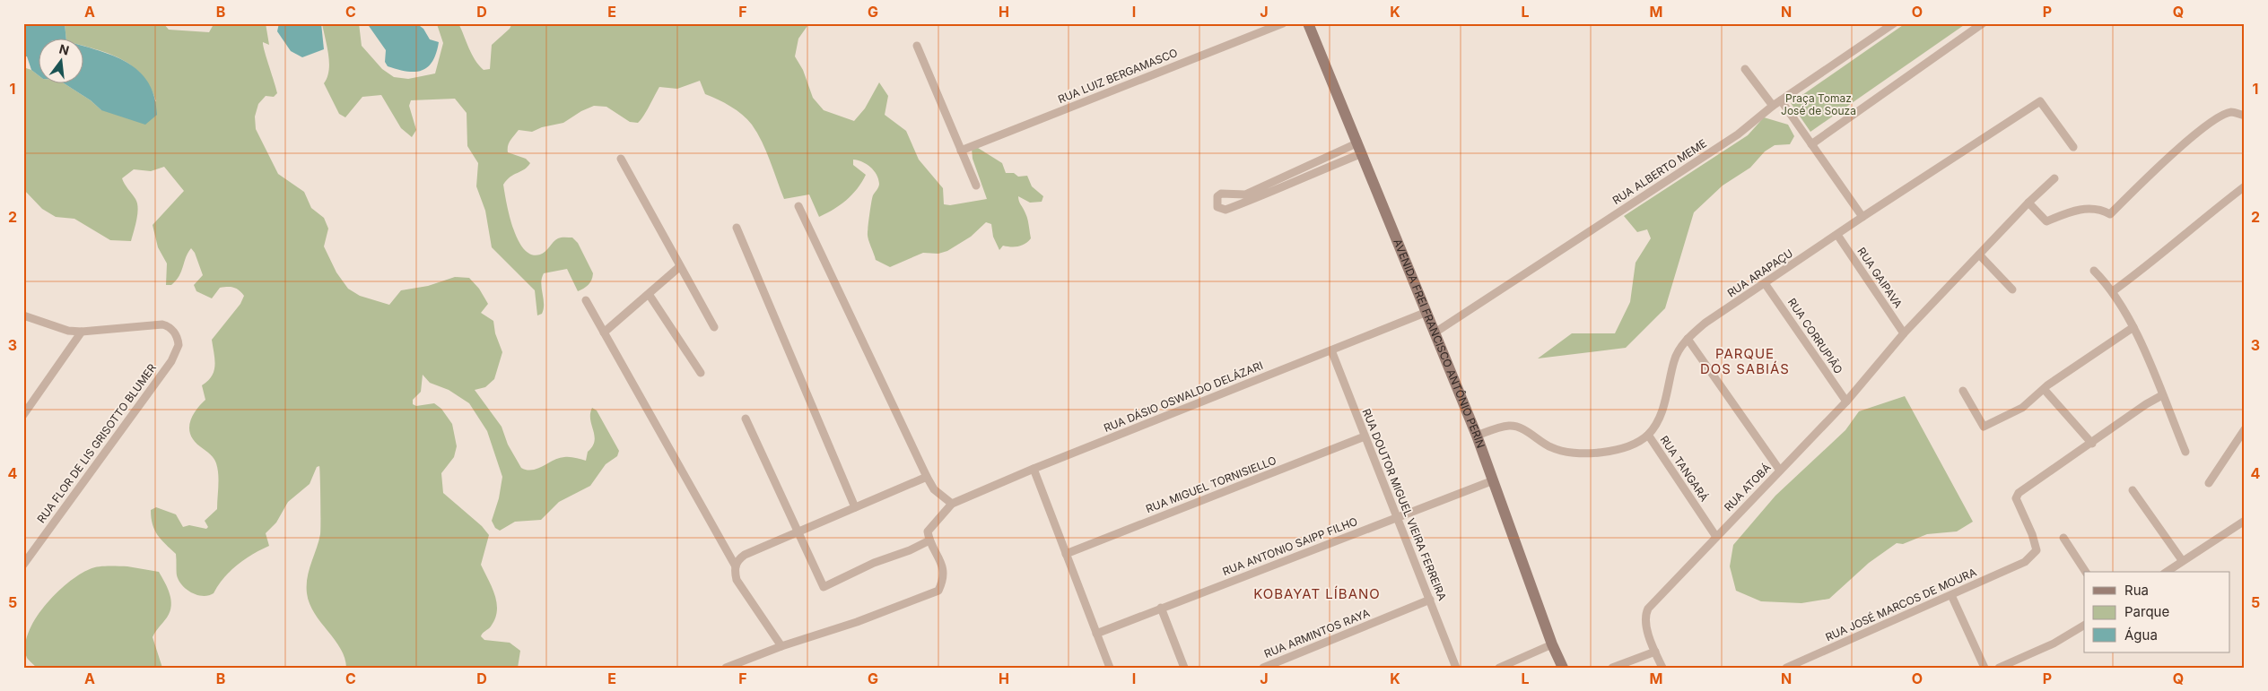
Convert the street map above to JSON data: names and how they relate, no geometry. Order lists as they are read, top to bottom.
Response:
{
  "streets": {
    "street": [
      "RUA LUIZ BERGAMASCO",
      "RUA ALBERTO MEME",
      "RUA ARAPAÇU",
      "RUA GAIPAVA",
      "RUA CORRUPIÃO",
      "AVENIDA FREI FRANCISCO ANTÔNIO PERIN",
      "RUA DÁSIO OSWALDO DELÁZARI",
      "RUA FLOR DE LIS GRISOTTO BLUMER",
      "RUA TANGARÁ",
      "RUA MIGUEL TORNISIELLO",
      "RUA ATOBÁ",
      "RUA DOUTOR MIGUEL VIEIRA FERREIRA",
      "RUA ANTONIO SAIPP FILHO",
      "RUA JOSÉ MARCOS DE MOURA",
      "RUA ARMINTOS RAYA"
    ]
  },
  "crossings": [
    ["RUA ALBERTO MEME", "AVENIDA FREI FRANCISCO ANTÔNIO PERIN"],
    ["RUA ARAPAÇU", "RUA GAIPAVA"],
    ["RUA ARAPAÇU", "RUA CORRUPIÃO"],
    ["RUA ARAPAÇU", "RUA TANGARÁ"],
    ["RUA GAIPAVA", "RUA ATOBÁ"],
    ["RUA CORRUPIÃO", "RUA ATOBÁ"],
    ["AVENIDA FREI FRANCISCO ANTÔNIO PERIN", "RUA DÁSIO OSWALDO DELÁZARI"],
    ["AVENIDA FREI FRANCISCO ANTÔNIO PERIN", "RUA ANTONIO SAIPP FILHO"],
    ["RUA DÁSIO OSWALDO DELÁZARI", "RUA DOUTOR MIGUEL VIEIRA FERREIRA"],
    ["RUA TANGARÁ", "RUA ATOBÁ"],
    ["RUA MIGUEL TORNISIELLO", "RUA DOUTOR MIGUEL VIEIRA FERREIRA"],
    ["RUA DOUTOR MIGUEL VIEIRA FERREIRA", "RUA ANTONIO SAIPP FILHO"],
    ["RUA DOUTOR MIGUEL VIEIRA FERREIRA", "RUA ARMINTOS RAYA"]
  ],
  "districts": ["PARQUE DOS SABIÁS", "KOBAYAT LÍBANO"],
  "parks": ["Praça Tomaz José de Souza"],
  "legend": ["Rua", "Parque", "Água"],
  "north": "top",
  "grid": {
    "columns": [
      "A",
      "B",
      "C",
      "D",
      "E",
      "F",
      "G",
      "H",
      "I",
      "J",
      "K",
      "L",
      "M",
      "N",
      "O",
      "P",
      "Q"
    ],
    "rows": [
      "1",
      "2",
      "3",
      "4",
      "5"
    ]
  }
}
